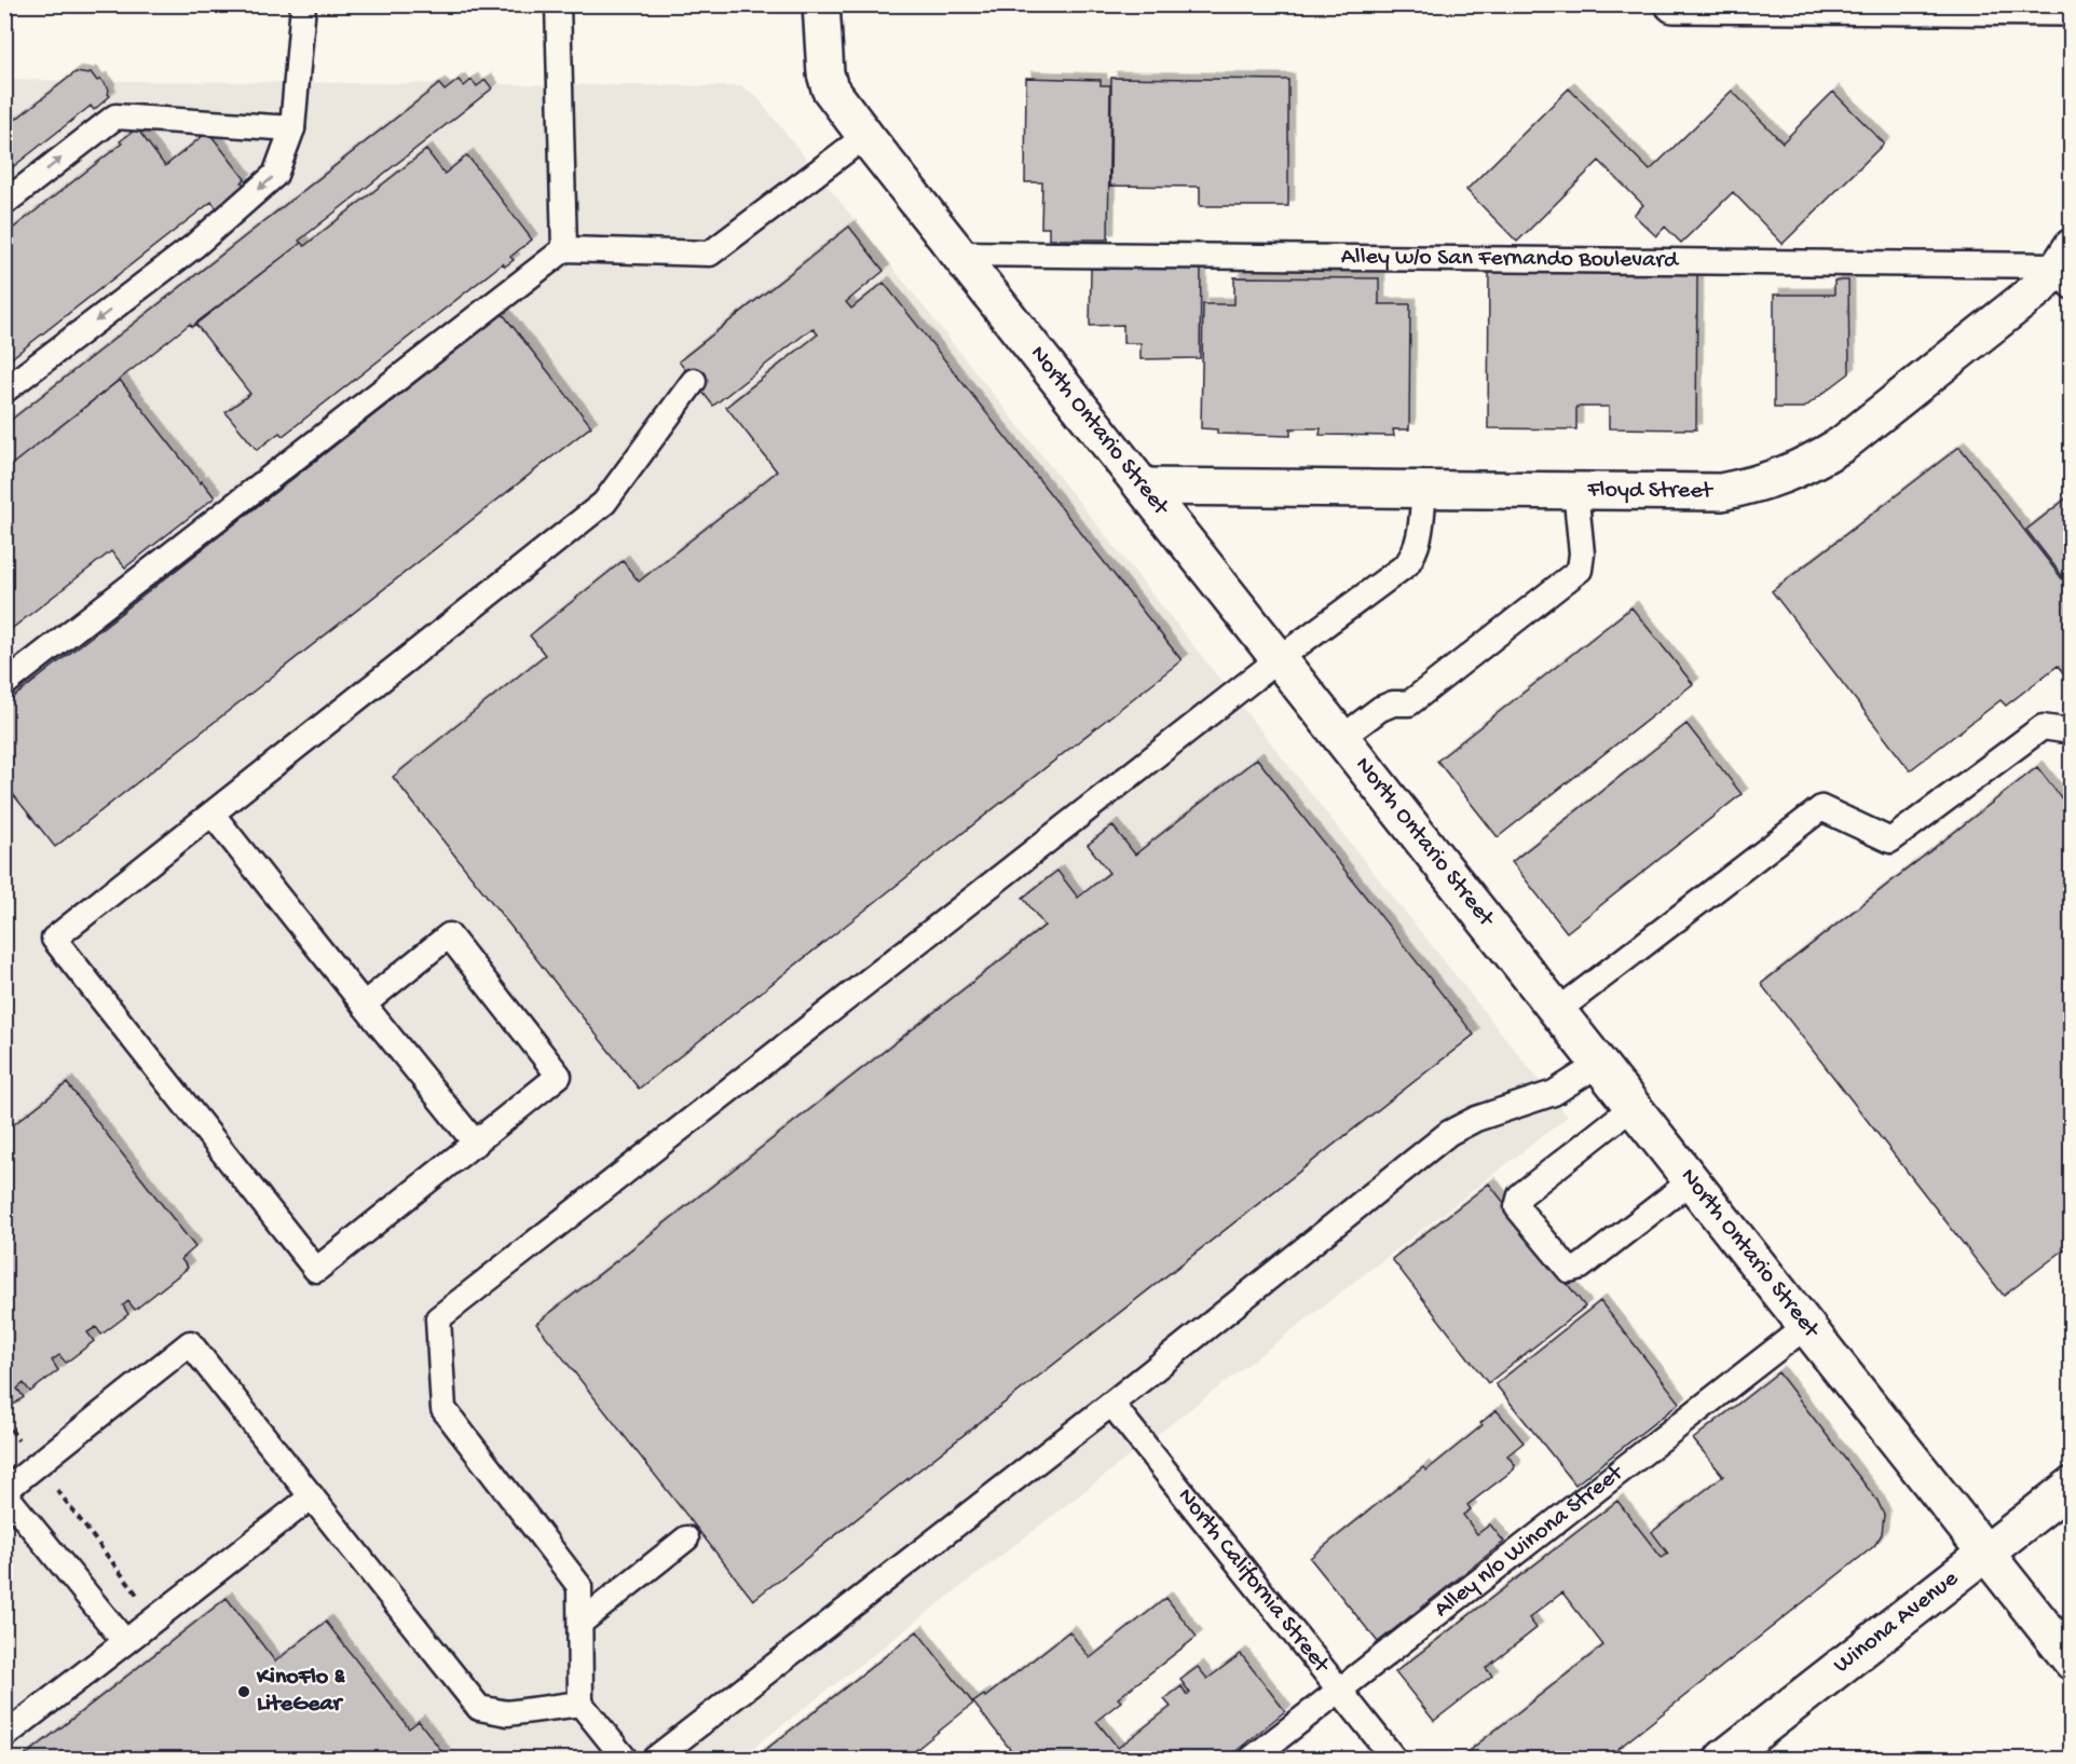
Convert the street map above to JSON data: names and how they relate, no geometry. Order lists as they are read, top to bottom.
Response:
{
  "streets": {
    "street": ["North Ontario Street", "Floyd Street", "Winona Avenue"],
    "lane": ["Alley w/o San Fernando Boulevard", "Alley n/o Winona Street", "North California Street"]
  },
  "crossings": [
    ["Alley w/o San Fernando Boulevard", "North Ontario Street"],
    ["Alley w/o San Fernando Boulevard", "Floyd Street"],
    ["North Ontario Street", "Floyd Street"],
    ["North Ontario Street", "Alley n/o Winona Street"],
    ["North Ontario Street", "Winona Avenue"],
    ["Alley n/o Winona Street", "North California Street"]
  ],
  "places": ["KinoFlo & LiteGear"]
}
